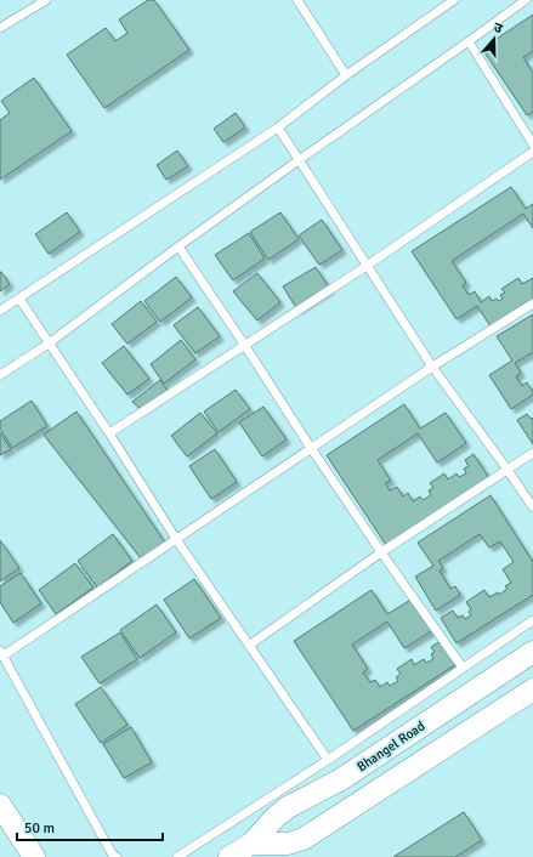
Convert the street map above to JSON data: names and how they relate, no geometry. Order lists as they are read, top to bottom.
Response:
{
  "streets": {
    "street": ["Bhangel Road"]
  },
  "scale_bar": "50 m",
  "north": "top"
}
